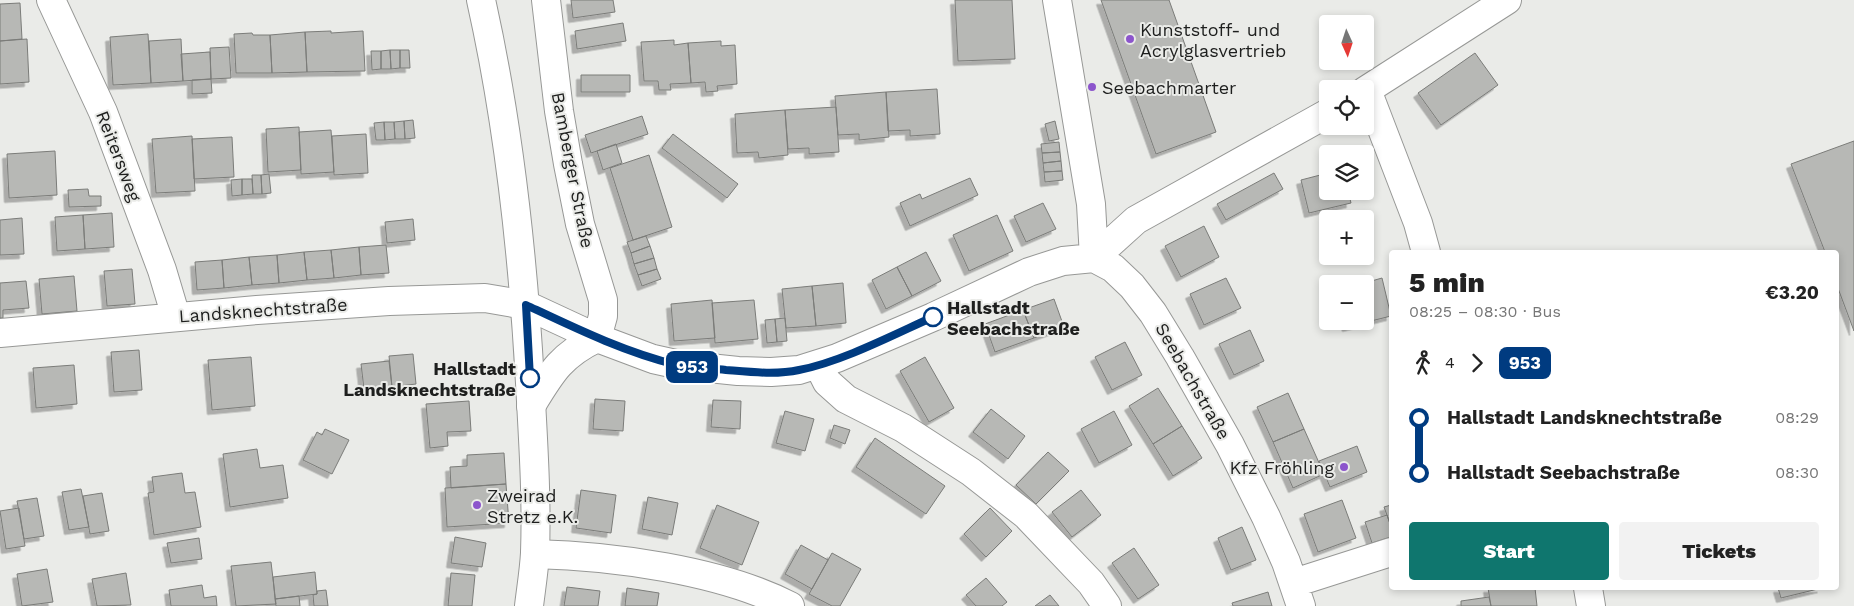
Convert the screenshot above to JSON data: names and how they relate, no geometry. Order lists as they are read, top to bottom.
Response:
{
  "streets": {
    "street": [
      "Reitersweg",
      "Bamberger Straße",
      "Landsknechtstraße",
      "Seebachstraße"
    ]
  },
  "crossings": [
    ["Reitersweg", "Landsknechtstraße"]
  ],
  "places": [
    "Kunststoff- und Acrylglasvertrieb",
    "Seebachmarter",
    "Hallstadt Seebachstraße",
    "Hallstadt Landsknechtstraße",
    "Kfz Fröhling",
    "Zweirad Stretz e.K."
  ],
  "lines": ["bus line 953"],
  "north": "bottom",
  "page": {
    "on_map": "953",
    "map_buttons": ["+", "−"],
    "heading": ["5 min", "08:25 – 08:30 · Bus", "€3.20"],
    "legs": ["4", "953"],
    "list": [
      {
        "name": "Hallstadt Landsknechtstraße",
        "value": "08:29"
      },
      {
        "name": "Hallstadt Seebachstraße",
        "value": "08:30"
      }
    ],
    "buttons": ["Start", "Tickets"]
  }
}
